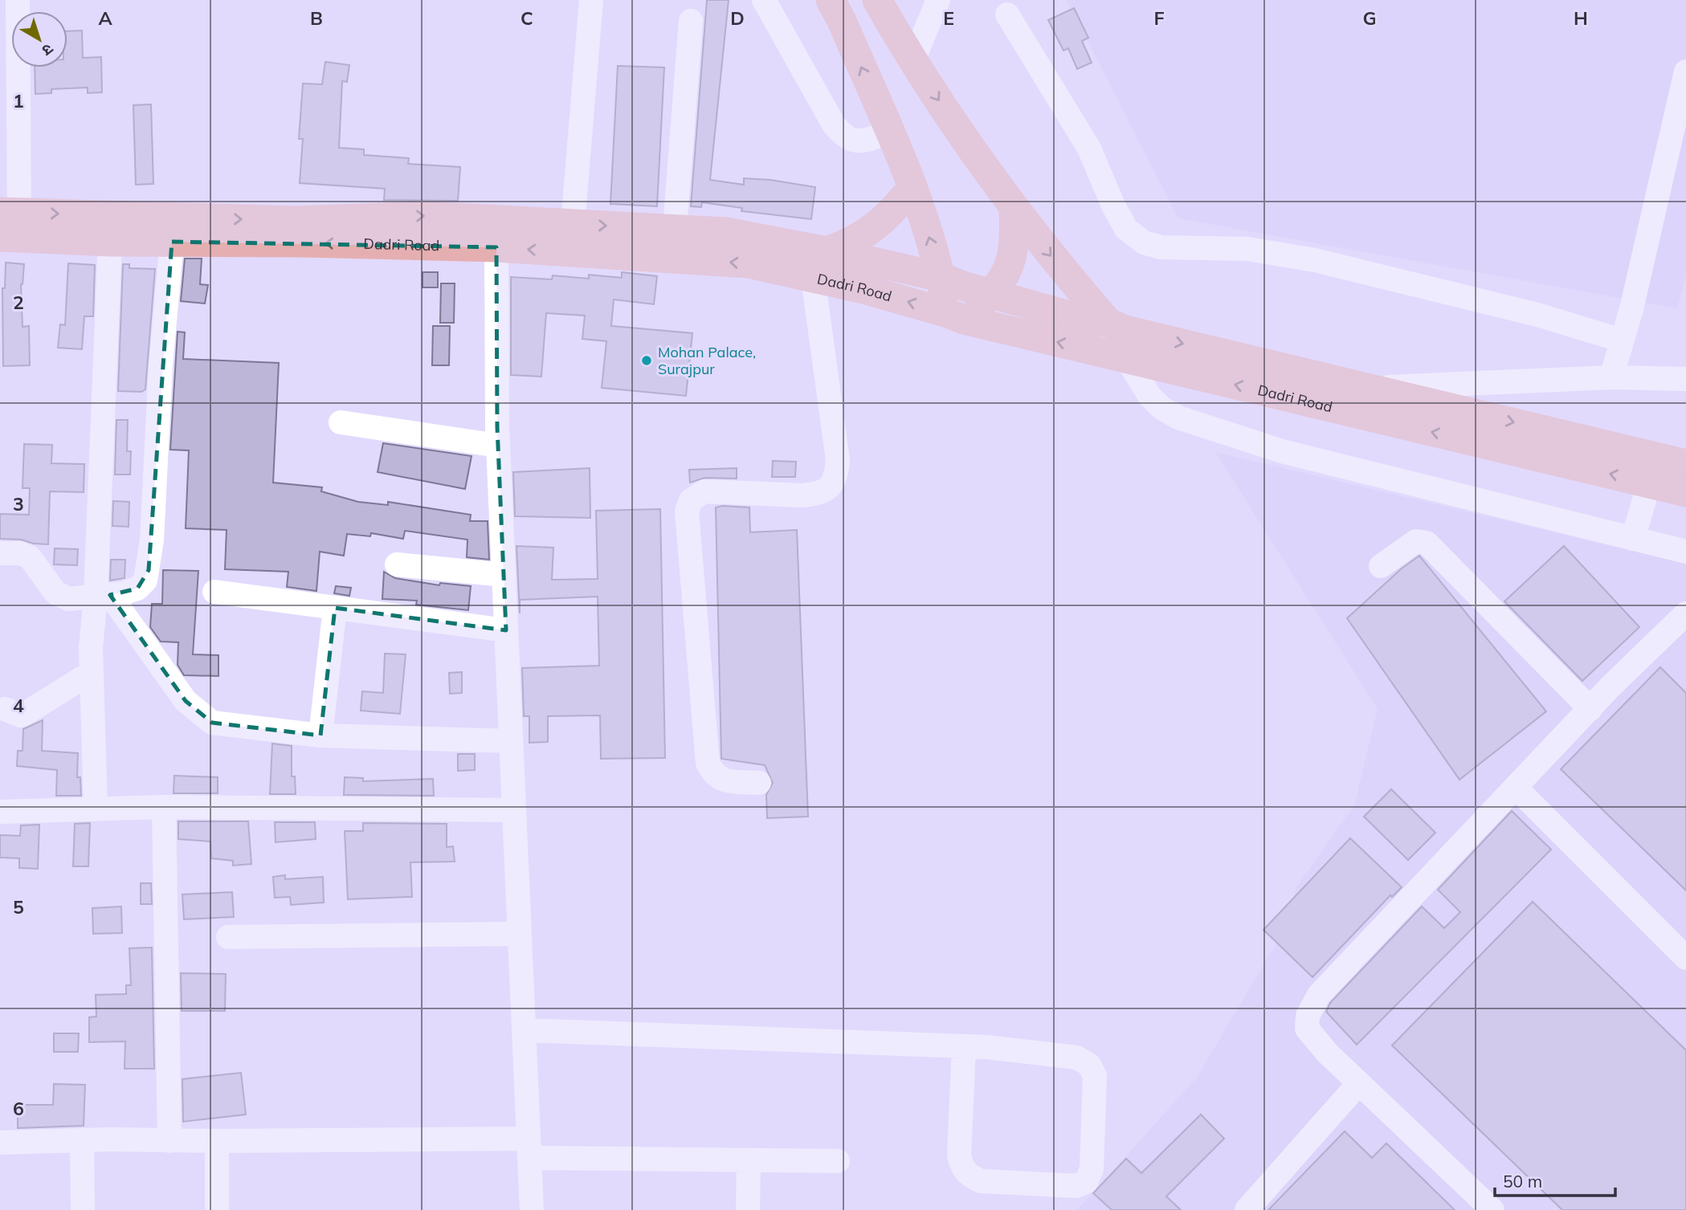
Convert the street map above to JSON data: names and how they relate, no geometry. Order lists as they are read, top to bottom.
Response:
{
  "streets": {
    "main road": ["Dadri Road"]
  },
  "places": ["Mohan Palace, Surajpur"],
  "scale_bar": "50 m",
  "north": "bottom right",
  "grid": {
    "columns": [
      "A",
      "B",
      "C",
      "D",
      "E",
      "F",
      "G",
      "H"
    ],
    "rows": [
      "1",
      "2",
      "3",
      "4",
      "5",
      "6"
    ]
  }
}
